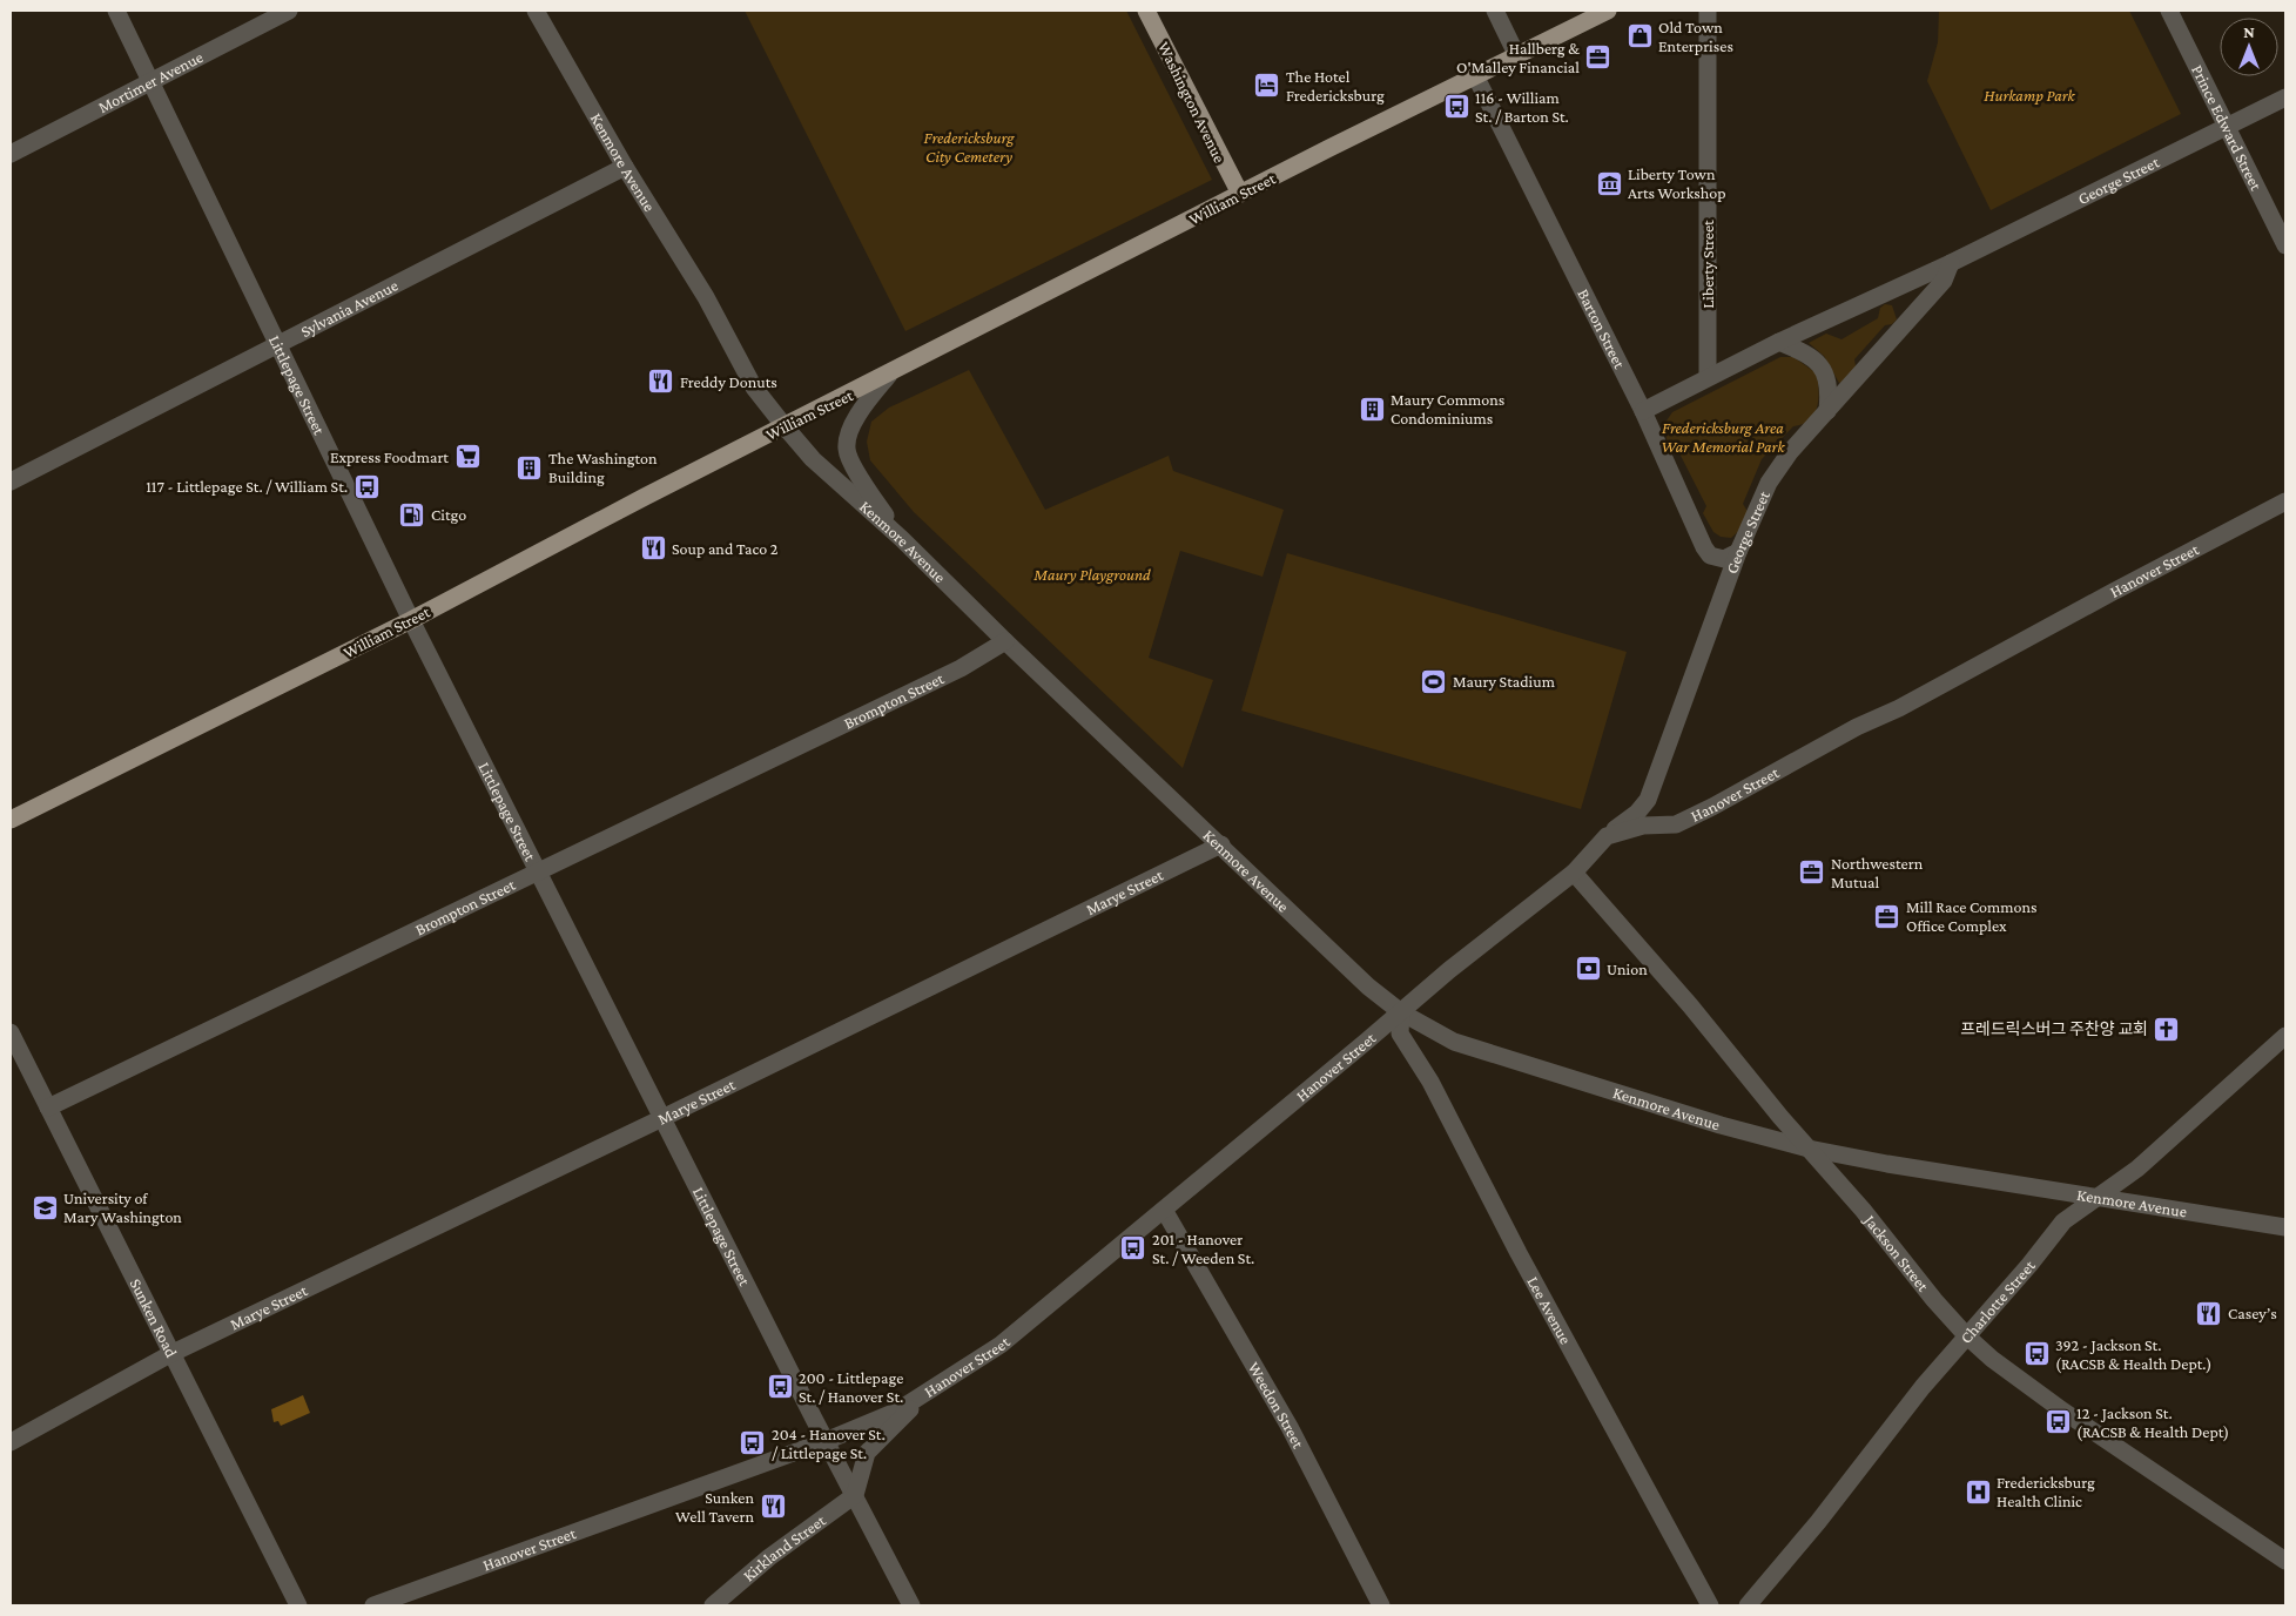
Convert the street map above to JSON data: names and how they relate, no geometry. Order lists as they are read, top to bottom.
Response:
{
  "streets": {
    "main road": ["Washington Avenue", "William Street"],
    "street": [
      "Mortimer Avenue",
      "Prince Edward Street",
      "Kenmore Avenue",
      "George Street",
      "Liberty Street",
      "Sylvania Avenue",
      "Barton Street",
      "Littlepage Street",
      "Hanover Street",
      "Brompton Street",
      "Marye Street",
      "Jackson Street",
      "Charlotte Street",
      "Lee Avenue",
      "Sunken Road",
      "Weedon Street",
      "Kirkland Street"
    ]
  },
  "crossings": [
    ["Mortimer Avenue", "Littlepage Street"],
    ["Washington Avenue", "William Street"],
    ["Prince Edward Street", "George Street"],
    ["Kenmore Avenue", "William Street"],
    ["Kenmore Avenue", "Sylvania Avenue"],
    ["Kenmore Avenue", "Hanover Street"],
    ["Kenmore Avenue", "Brompton Street"],
    ["Kenmore Avenue", "Marye Street"],
    ["Kenmore Avenue", "Jackson Street"],
    ["Kenmore Avenue", "Charlotte Street"],
    ["Kenmore Avenue", "Lee Avenue"],
    ["George Street", "Liberty Street"],
    ["George Street", "Barton Street"],
    ["George Street", "Hanover Street"],
    ["William Street", "Barton Street"],
    ["William Street", "Littlepage Street"],
    ["Sylvania Avenue", "Littlepage Street"],
    ["Littlepage Street", "Hanover Street"],
    ["Littlepage Street", "Brompton Street"],
    ["Littlepage Street", "Marye Street"],
    ["Littlepage Street", "Kirkland Street"],
    ["Hanover Street", "Jackson Street"],
    ["Hanover Street", "Lee Avenue"],
    ["Hanover Street", "Weedon Street"],
    ["Brompton Street", "Sunken Road"],
    ["Marye Street", "Sunken Road"],
    ["Jackson Street", "Charlotte Street"]
  ],
  "parks": [
    "Hurkamp Park",
    "Fredericksburg City Cemetery",
    "Fredericksburg Area War Memorial Park",
    "Maury Playground"
  ],
  "places": {
    "shop": ["Old Town Enterprises"],
    "office": ["Hallberg & O'Malley Financial", "Northwestern Mutual", "Mill Race Commons Office Complex"],
    "hotel": ["The Hotel Fredericksburg"],
    "bus stop": [
      "116 - William St. / Barton St.",
      "117 - Littlepage St. / William St.",
      "201 - Hanover St. / Weeden St.",
      "392 - Jackson St. (RACSB & Health Dept.)",
      "200 - Littlepage St. / Hanover St.",
      "12 - Jackson St. (RACSB & Health Dept)",
      "204 - Hanover St. / Littlepage St."
    ],
    "museum": ["Liberty Town Arts Workshop"],
    "restaurant": [
      "Freddy Donuts",
      "Soup and Taco 2",
      "Casey’s",
      "Sunken Well Tavern"
    ],
    "building": ["Maury Commons Condominiums", "The Washington Building"],
    "supermarket": ["Express Foodmart"],
    "fuel station": ["Citgo"],
    "sports": ["Maury Stadium"],
    "bank": ["Union"],
    "church": ["프레드릭스버그 주찬양 교회"],
    "school or university": ["University of Mary Washington"],
    "hospital": ["Fredericksburg Health Clinic"]
  },
  "north": "top"
}
